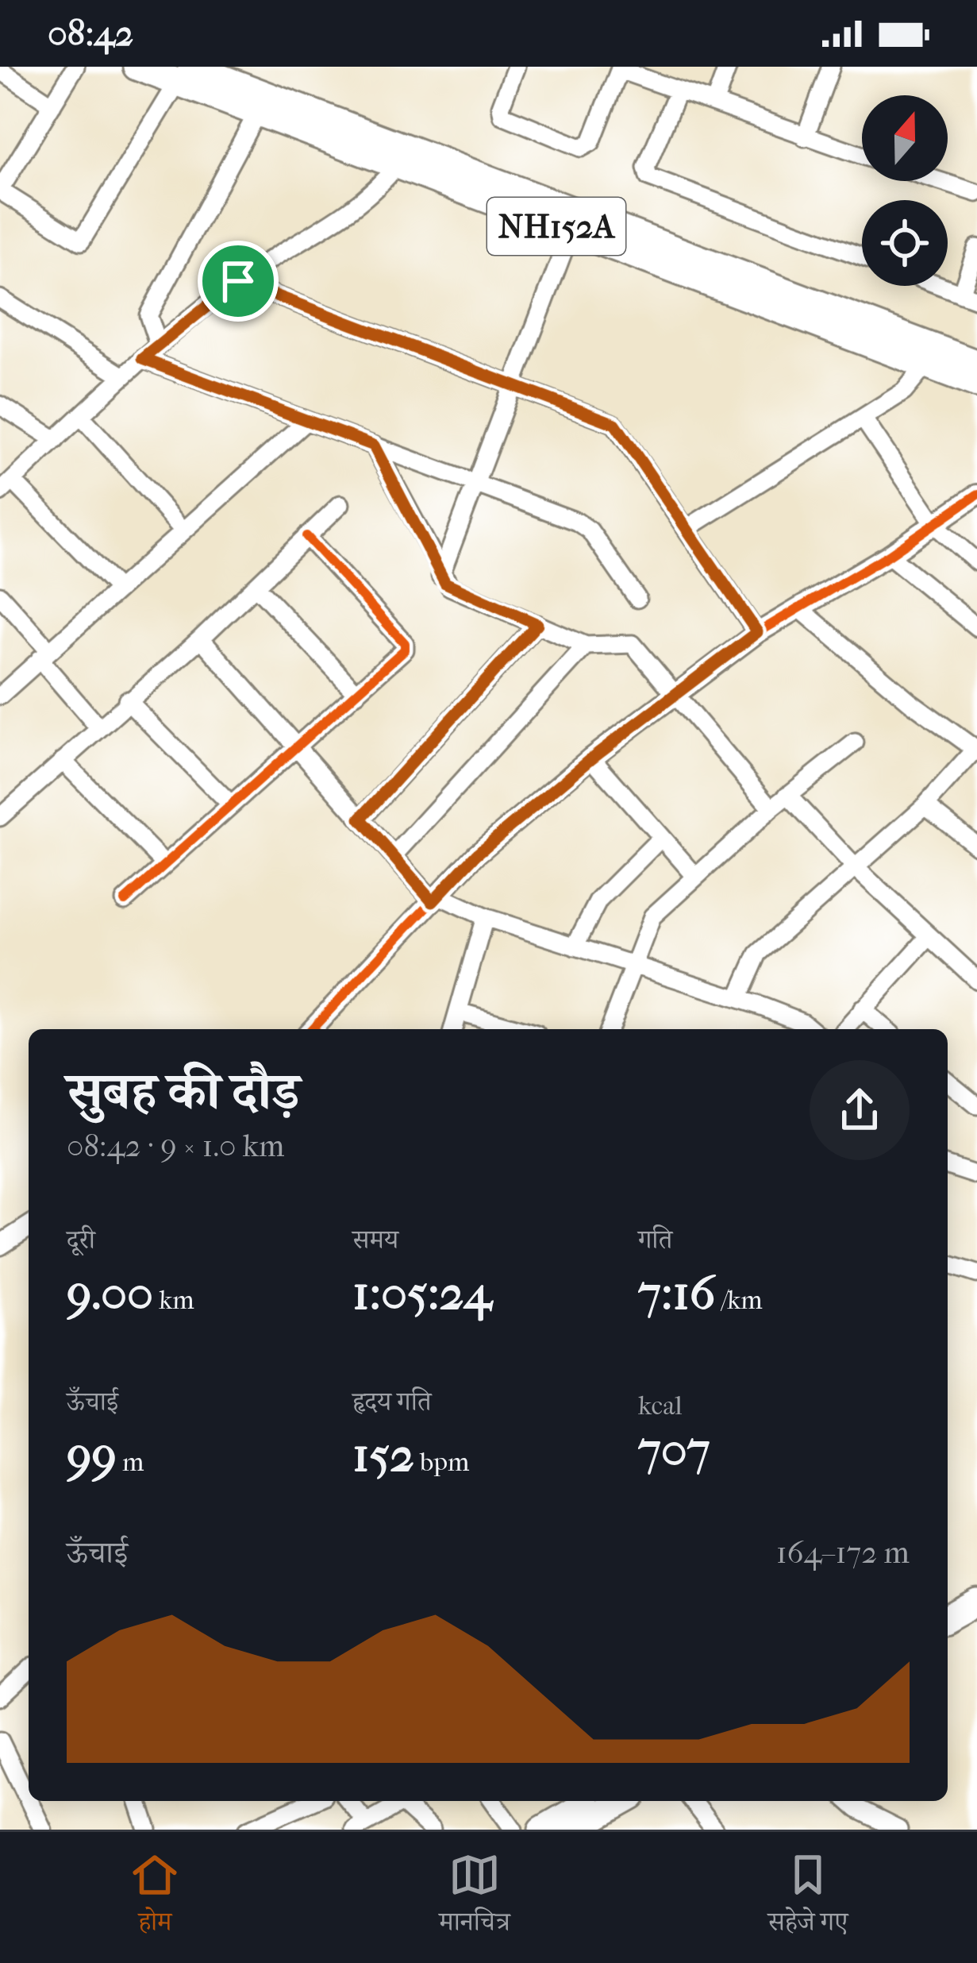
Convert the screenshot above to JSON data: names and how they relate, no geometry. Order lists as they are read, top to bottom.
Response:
{
  "streets": {
    "main road": ["NH152A"]
  },
  "north": "top",
  "page": {
    "status": "08:42",
    "heading": ["सुबह की दौड़", "08:42 · 9 × 1.0 km"],
    "stats": [
      ["दूरी", "9.00 km"],
      ["समय", "1:05:24"],
      ["गति", "7:16 /km"],
      ["ऊँचाई", "99 m"],
      ["हृदय गति", "152 bpm"],
      ["kcal", "707"]
    ],
    "chart": ["ऊँचाई", "164–172 m"],
    "tabs": ["होम", "मानचित्र", "सहेजे गए"]
  }
}
